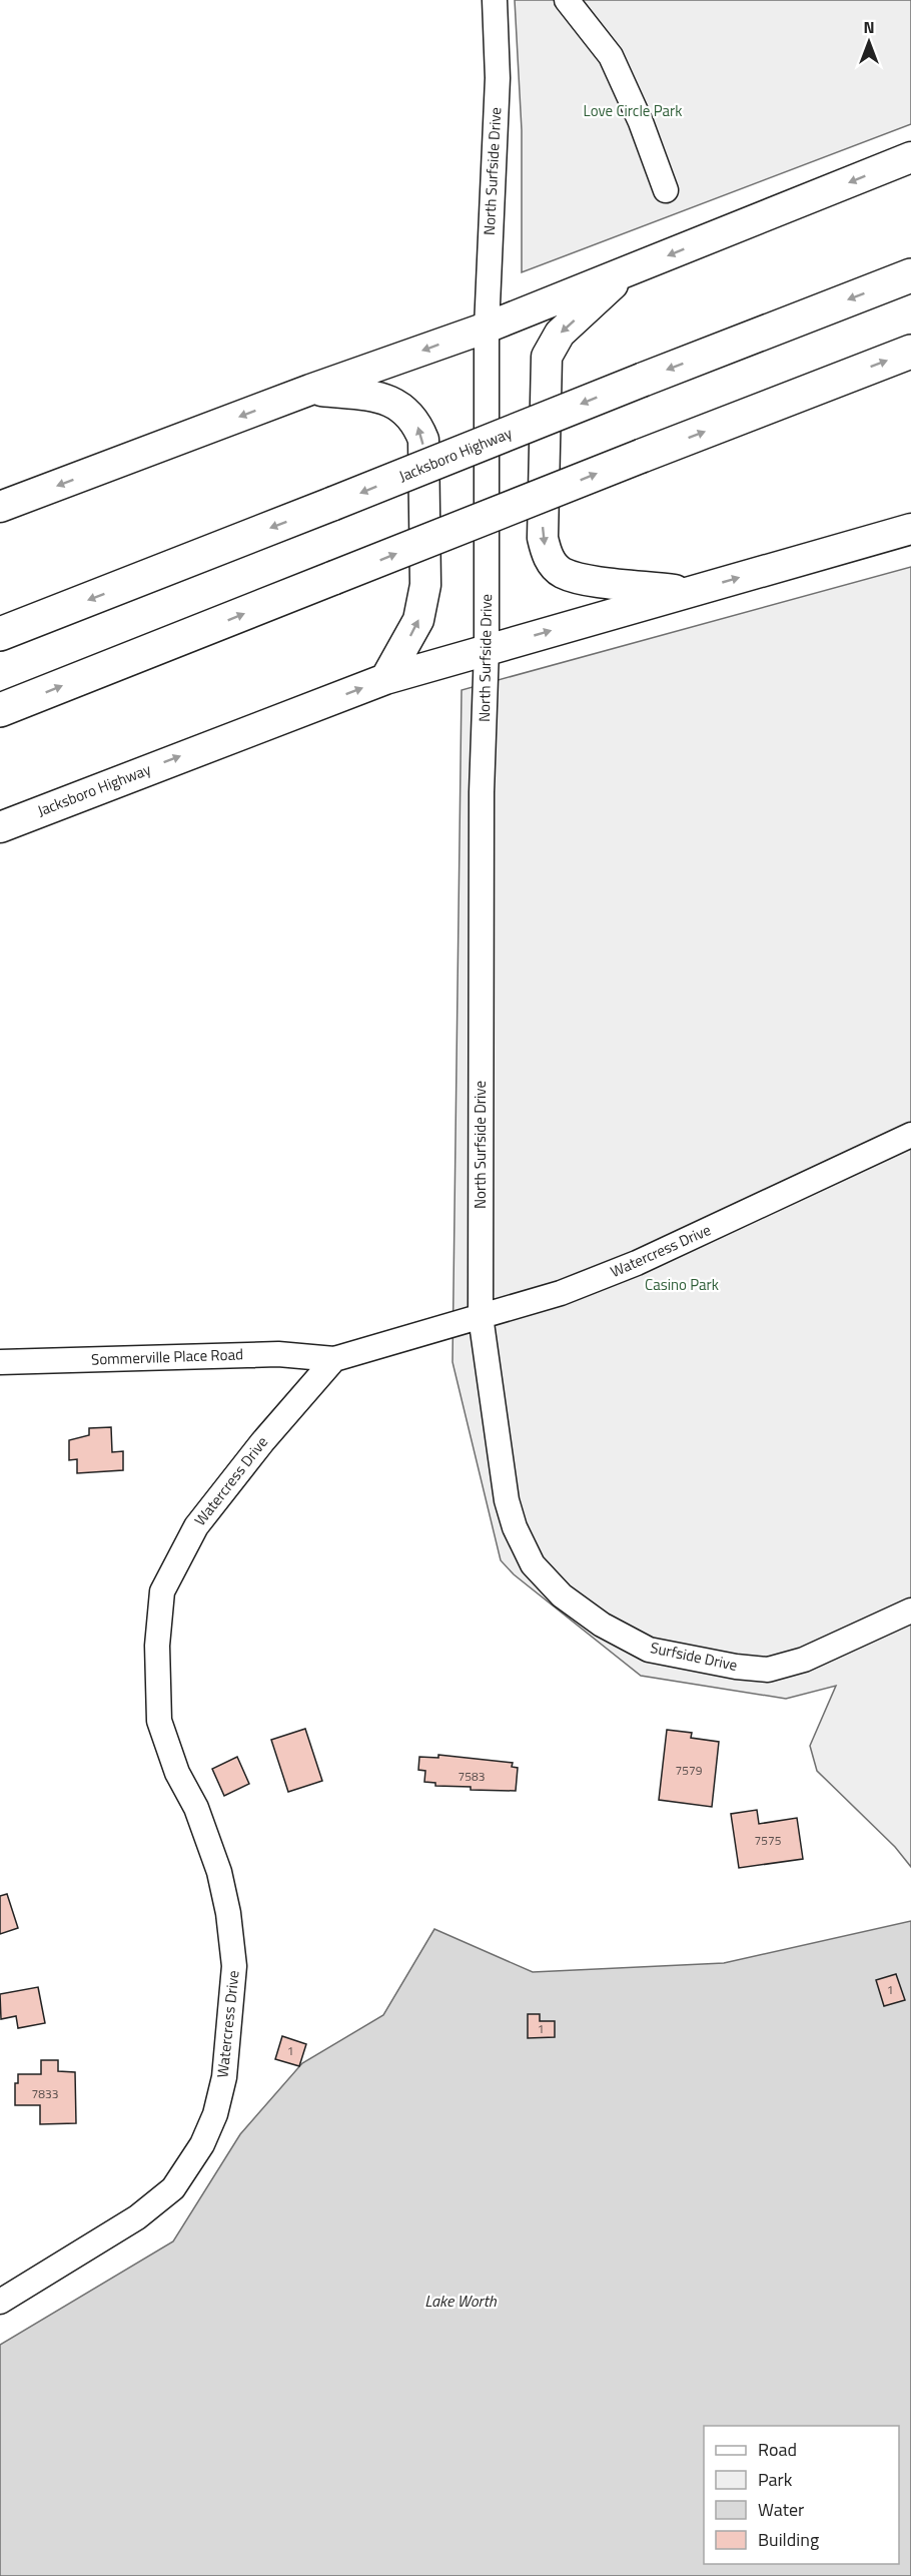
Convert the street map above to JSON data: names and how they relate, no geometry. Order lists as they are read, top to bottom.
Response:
{
  "streets": {
    "highway": ["Jacksboro Highway"],
    "street": [
      "North Surfside Drive",
      "Watercress Drive",
      "Sommerville Place Road",
      "Surfside Drive"
    ]
  },
  "crossings": [
    ["North Surfside Drive", "Jacksboro Highway"],
    ["North Surfside Drive", "Watercress Drive"],
    ["North Surfside Drive", "Surfside Drive"],
    ["Watercress Drive", "Sommerville Place Road"],
    ["Watercress Drive", "Surfside Drive"]
  ],
  "water": ["Lake Worth"],
  "parks": ["Love Circle Park", "Casino Park"],
  "house_numbers": [
    "7579",
    "7583",
    "7575",
    "1",
    "1",
    "1",
    "7833"
  ],
  "legend": [
    "Road",
    "Park",
    "Water",
    "Building"
  ],
  "north": "top"
}
